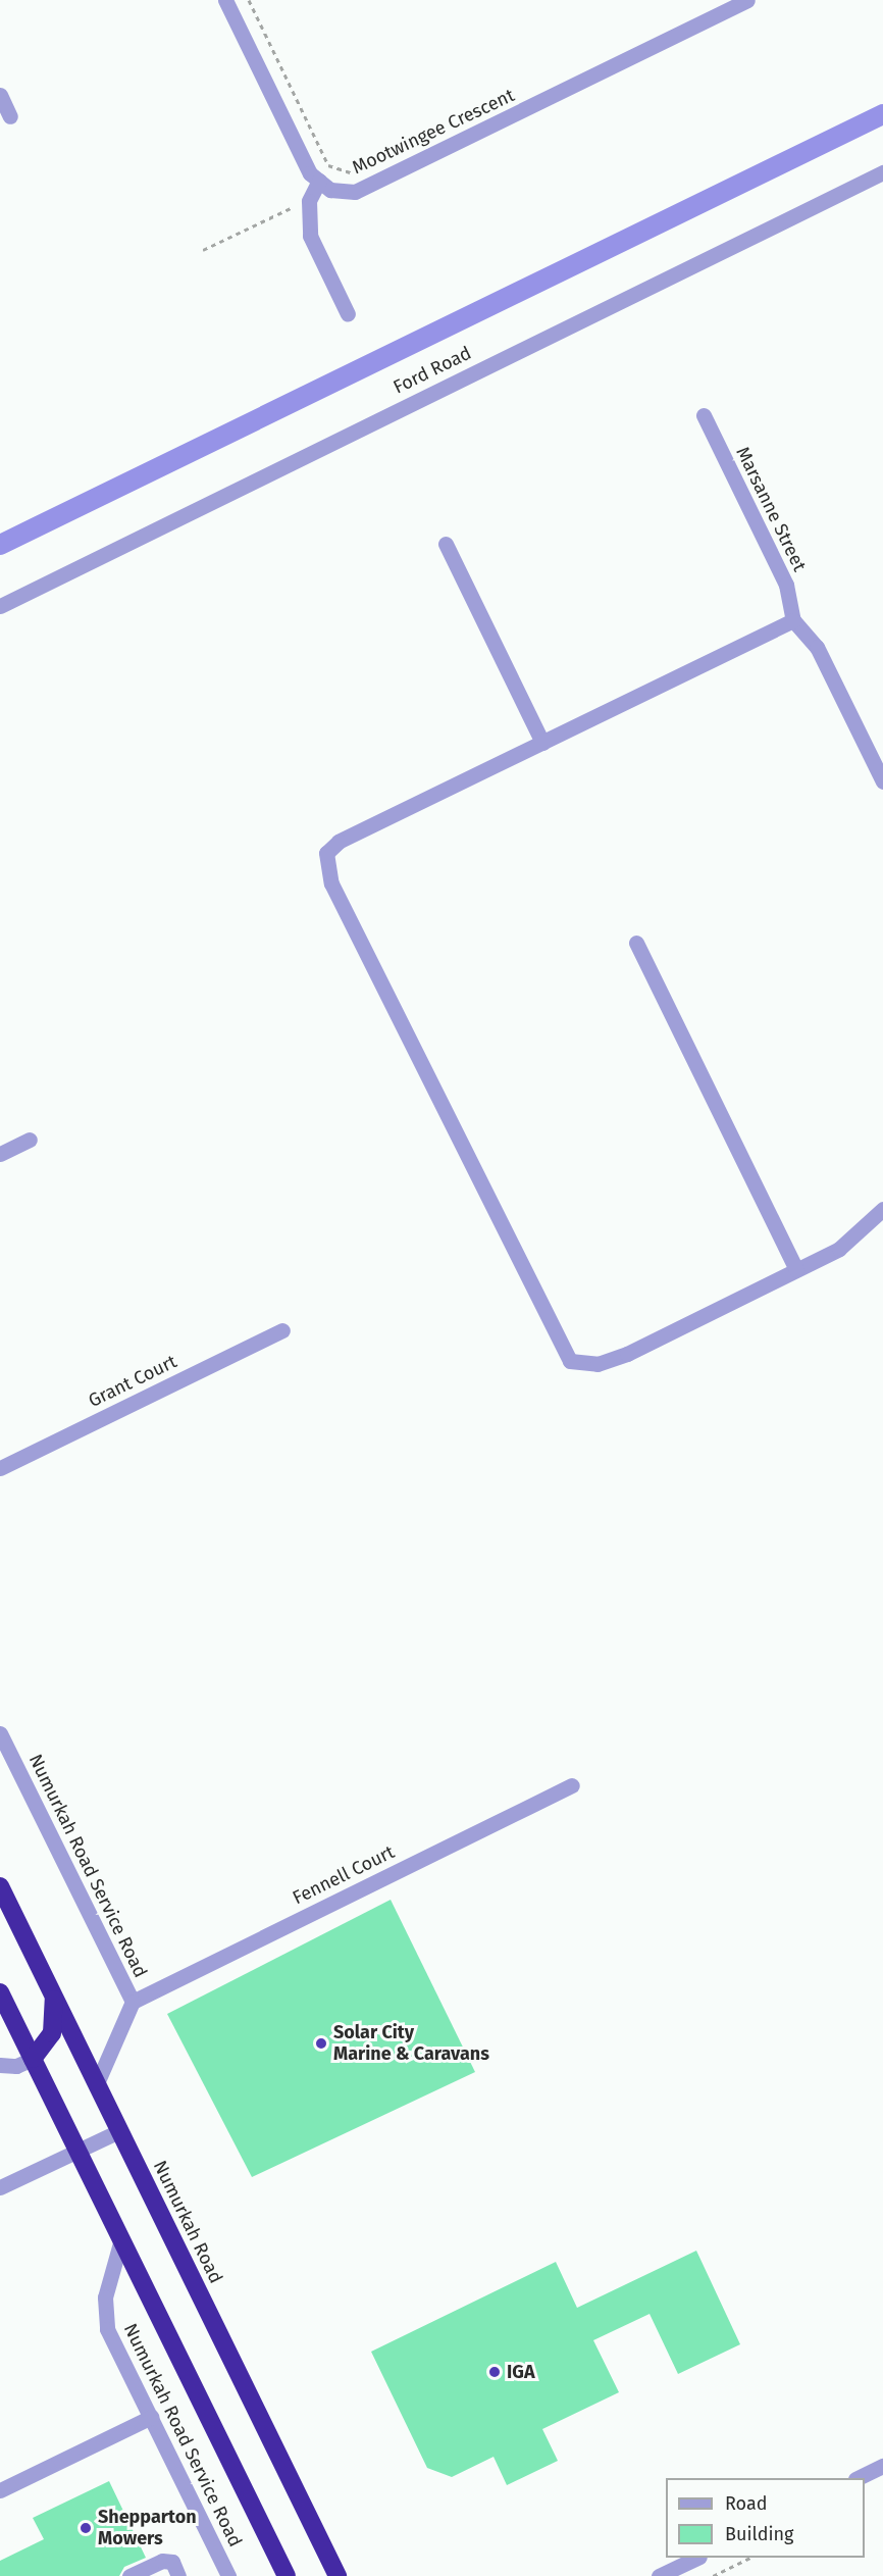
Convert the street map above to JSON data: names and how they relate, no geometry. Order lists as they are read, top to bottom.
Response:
{
  "streets": {
    "highway": ["Numurkah Road"],
    "street": [
      "Mootwingee Crescent",
      "Ford Road",
      "Marsanne Street",
      "Grant Court",
      "Numurkah Road Service Road",
      "Fennell Court"
    ]
  },
  "crossings": [
    ["Numurkah Road Service Road", "Fennell Court"],
    ["Numurkah Road Service Road", "Numurkah Road"]
  ],
  "places": ["Solar City Marine & Caravans", "IGA", "Shepparton Mowers"],
  "legend": ["Road", "Building"]
}
